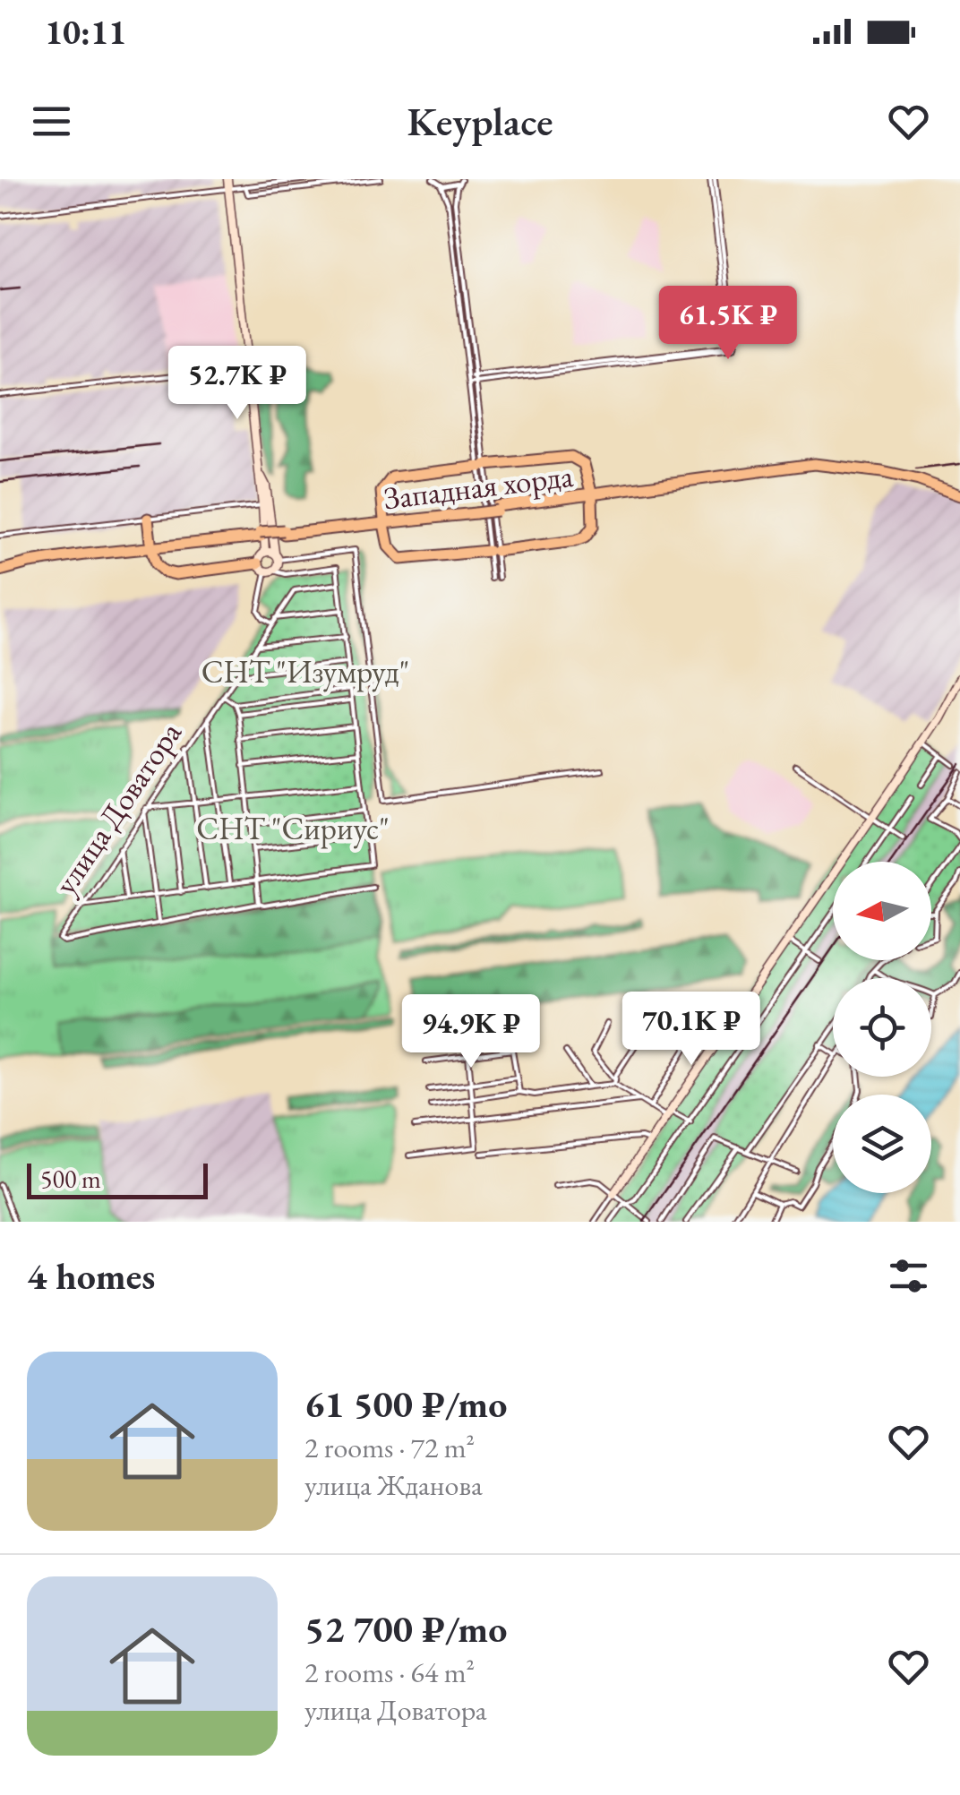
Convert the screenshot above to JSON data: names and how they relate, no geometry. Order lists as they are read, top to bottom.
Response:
{
  "streets": {
    "highway": ["Западная хорда"],
    "street": ["улица Доватора"]
  },
  "parks": ["СНТ \"Изумруд\"", "СНТ \"Сириус\""],
  "scale_bar": "500 m",
  "north": "left",
  "page": {
    "status": "10:11",
    "header": "Keyplace",
    "price": [
      "61.5K ₽",
      "52.7K ₽",
      "70.1K ₽",
      "94.9K ₽"
    ],
    "scale": "500 m",
    "heading": "4 homes",
    "list": [
      {
        "name": "61 500 ₽/mo",
        "note": "2 rooms · 72 m² · улица Жданова"
      },
      {
        "name": "52 700 ₽/mo",
        "note": "2 rooms · 64 m² · улица Доватора"
      }
    ]
  }
}
